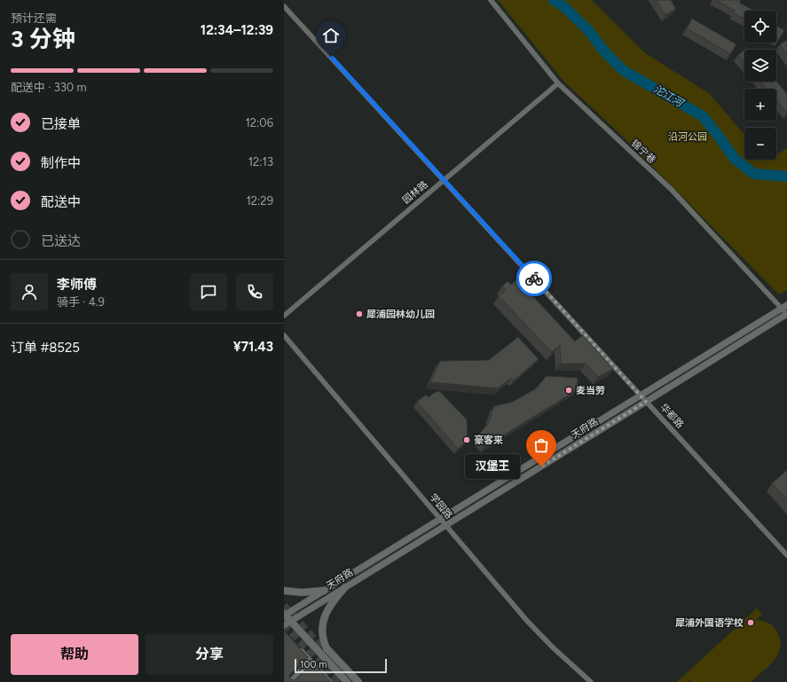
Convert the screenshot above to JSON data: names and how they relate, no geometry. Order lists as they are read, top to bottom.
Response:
{
  "streets": {
    "street": [
      "锦宁巷",
      "园林路",
      "华都路",
      "天府路",
      "学园路"
    ]
  },
  "crossings": [
    ["锦宁巷", "园林路"],
    ["锦宁巷", "天府路"],
    ["园林路", "华都路"],
    ["华都路", "天府路"],
    ["天府路", "学园路"]
  ],
  "water": ["沱江河"],
  "parks": ["沿河公园"],
  "places": [
    "犀浦园林幼儿园",
    "麦当劳",
    "豪客来",
    "汉堡王",
    "犀浦外国语学校"
  ],
  "scale_bar": "100 m",
  "page": {
    "heading": ["3 分钟", "预计还需", "12:34–12:39"],
    "panel": [
      "李师傅",
      "骑手 · 4.9",
      "订单 #8525",
      "¥71.43"
    ],
    "map_buttons": ["+", "−"],
    "bar": "配送中 · 330 m",
    "list": [
      ["已接单", "12:06"],
      ["制作中", "12:13"],
      ["配送中", "12:29"],
      "已送达"
    ],
    "bubble": "汉堡王",
    "buttons": ["帮助", "分享"],
    "scale": "100 m"
  }
}
